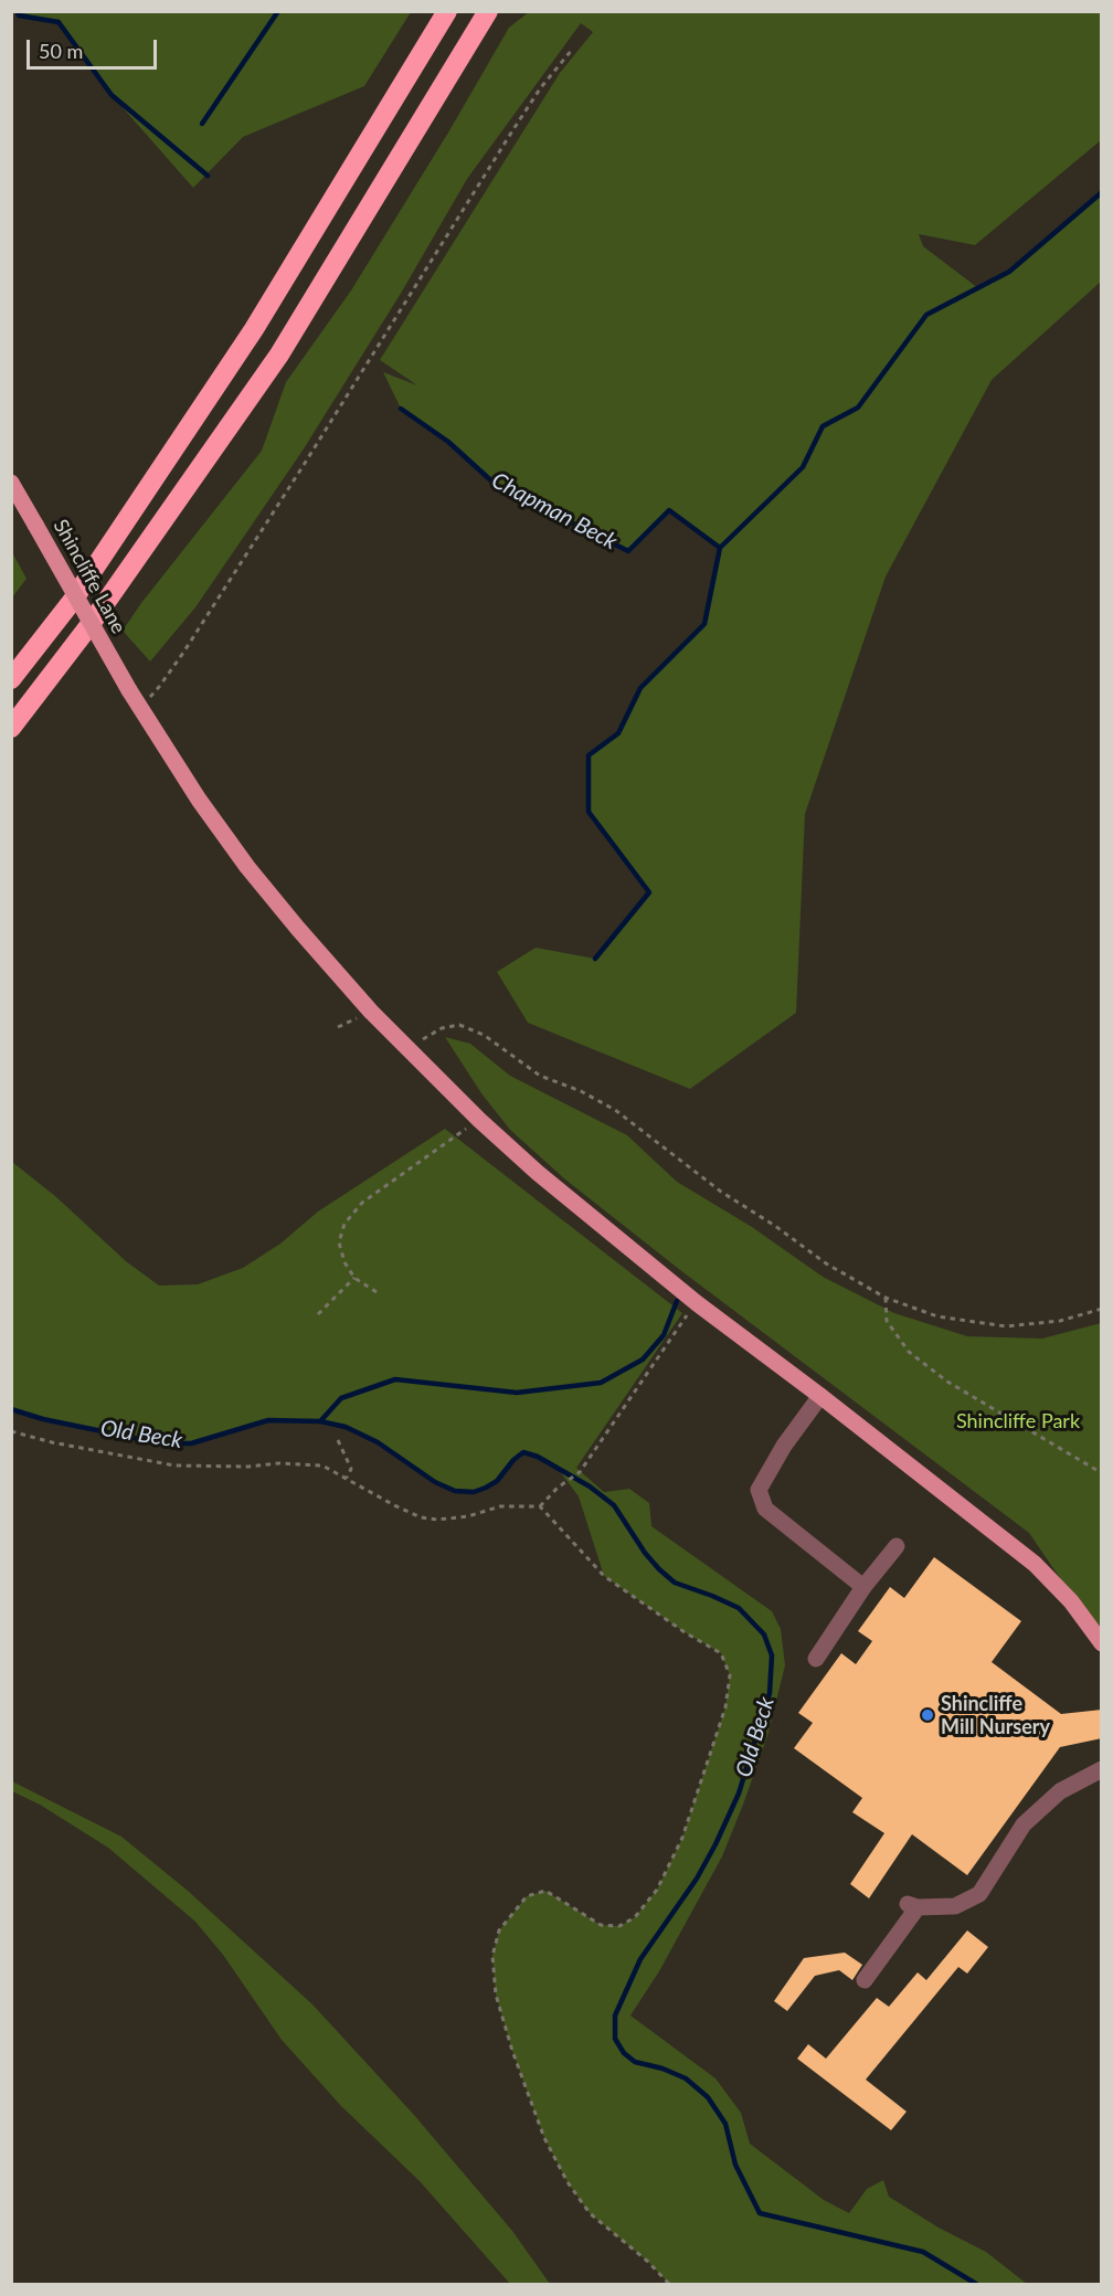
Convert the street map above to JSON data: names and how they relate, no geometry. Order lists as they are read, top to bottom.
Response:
{
  "streets": {
    "main road": ["Shincliffe Lane"]
  },
  "water": ["Chapman Beck", "Old Beck"],
  "parks": ["Shincliffe Park"],
  "places": ["Shincliffe Mill Nursery"],
  "scale_bar": "50 m"
}
